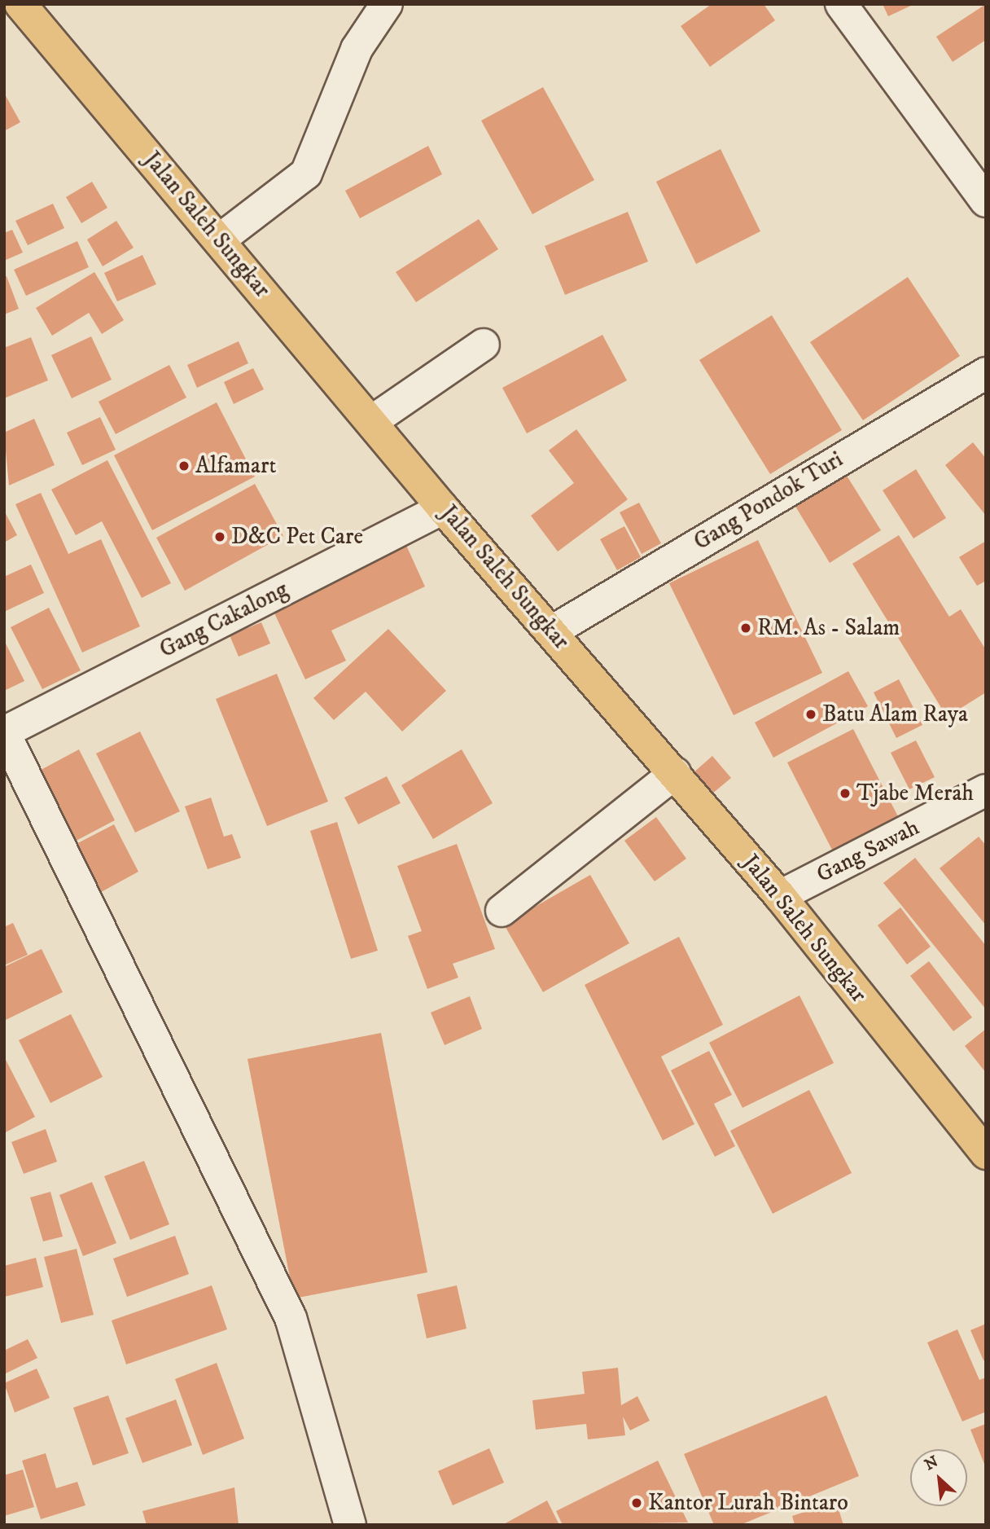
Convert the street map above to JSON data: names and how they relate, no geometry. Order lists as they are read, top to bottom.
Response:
{
  "streets": {
    "highway": ["Jalan Saleh Sungkar"],
    "street": ["Gang Pondok Turi", "Gang Cakalong", "Gang Sawah"]
  },
  "crossings": [
    ["Jalan Saleh Sungkar", "Gang Pondok Turi"],
    ["Jalan Saleh Sungkar", "Gang Cakalong"],
    ["Jalan Saleh Sungkar", "Gang Sawah"]
  ],
  "places": [
    "Alfamart",
    "D&C Pet Care",
    "RM. As - Salam",
    "Batu Alam Raya",
    "Tjabe Merah",
    "Kantor Lurah Bintaro"
  ],
  "north": "top left"
}
